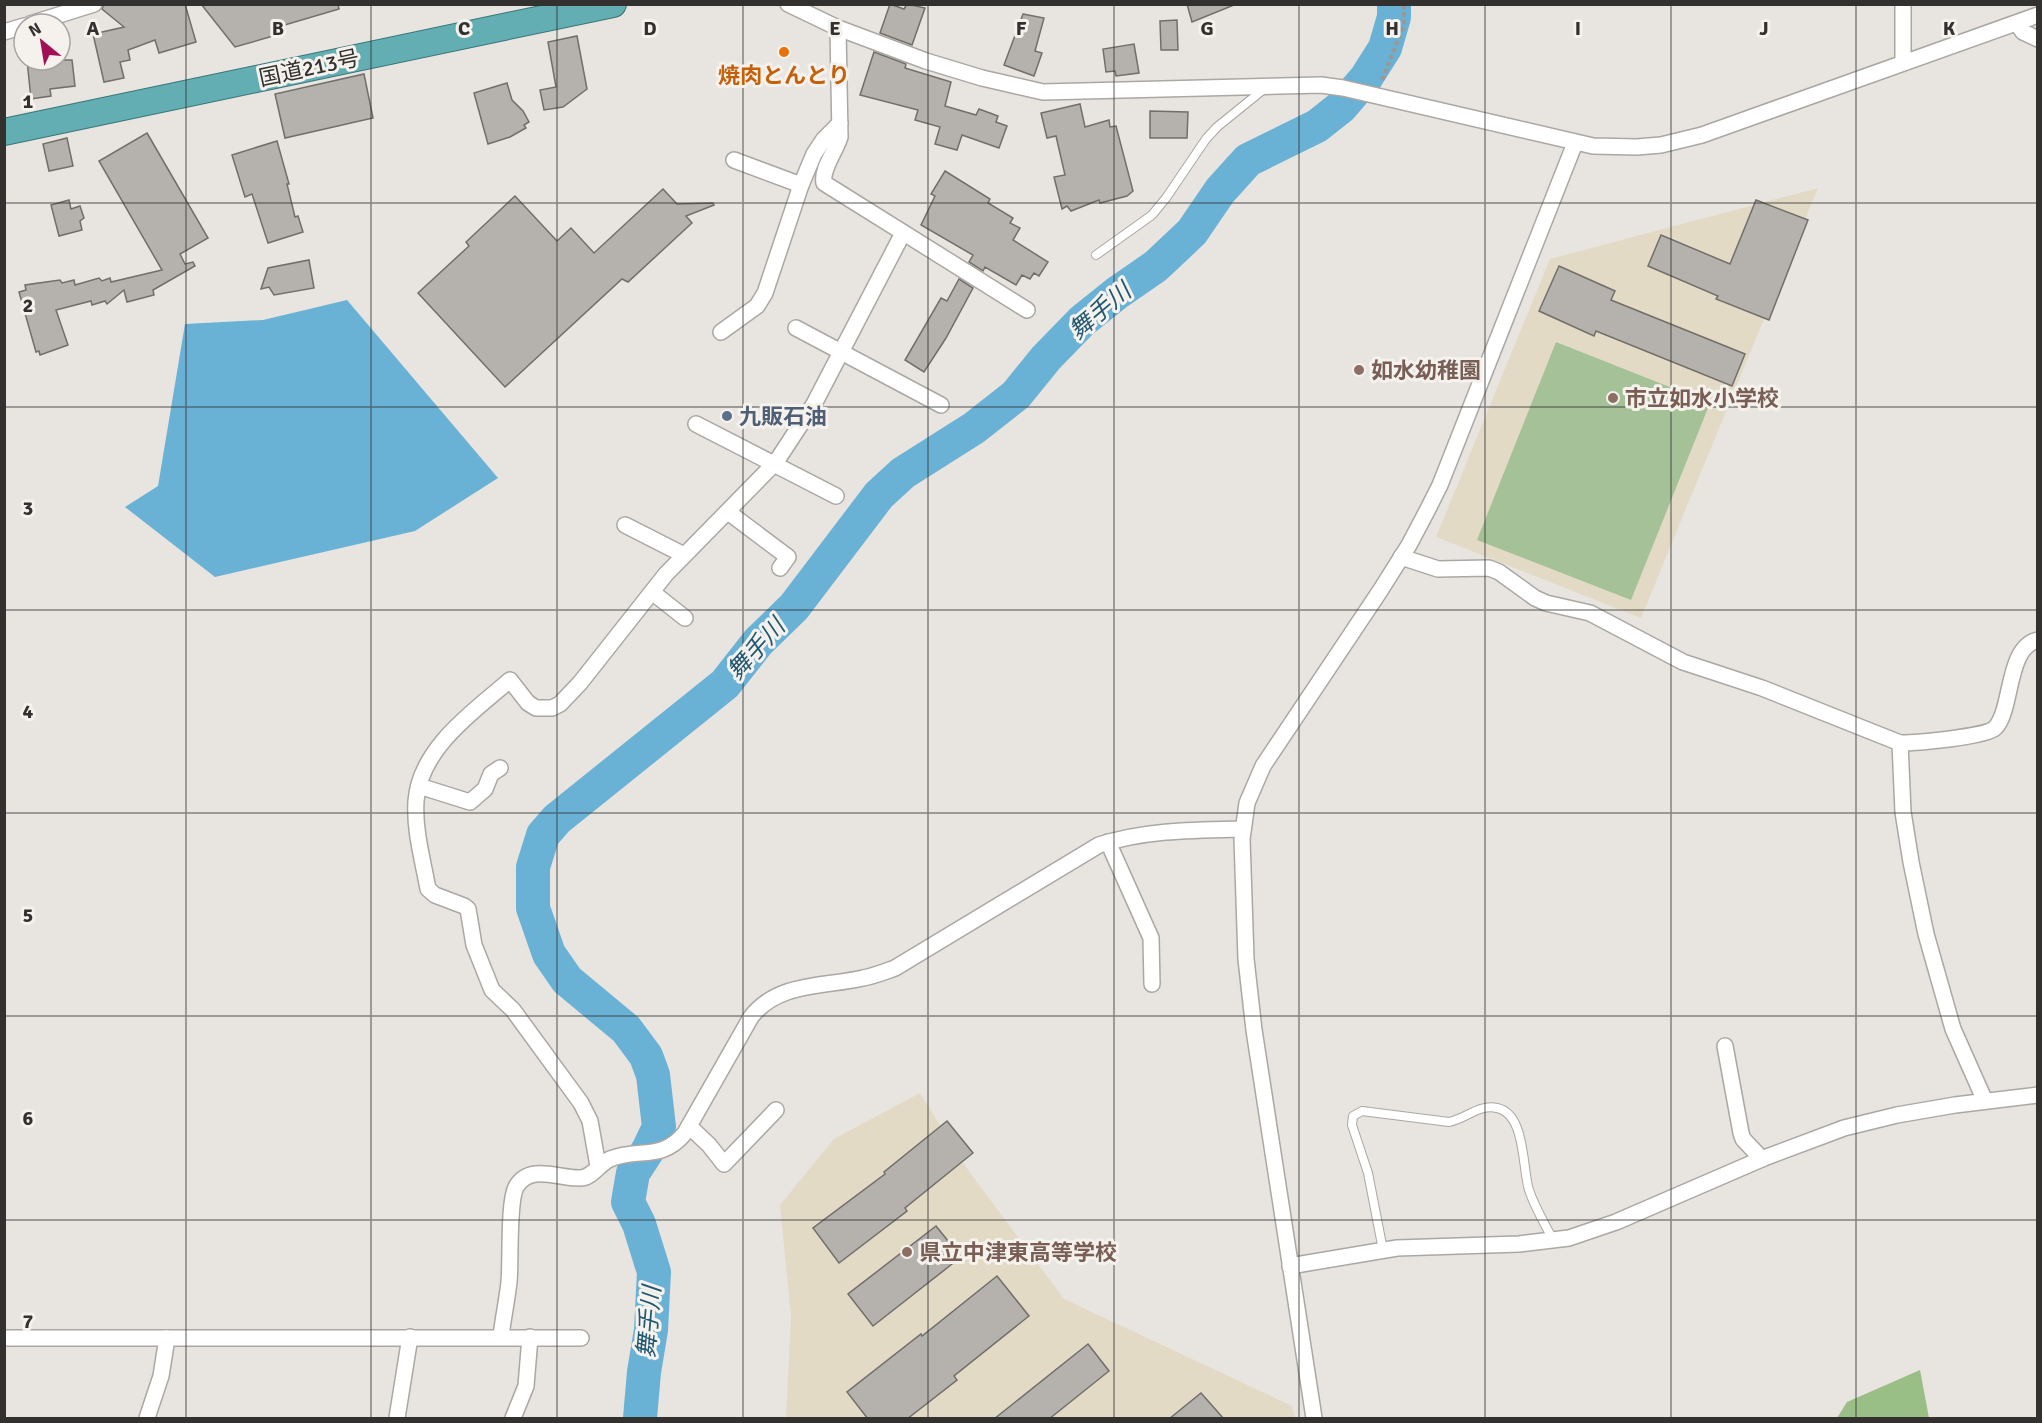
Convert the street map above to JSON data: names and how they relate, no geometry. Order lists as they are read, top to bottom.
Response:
{
  "streets": {
    "highway": ["国道213号"]
  },
  "water": ["舞手川"],
  "places": [
    "焼肉とんとり",
    "如水幼稚園",
    "市立如水小学校",
    "九販石油",
    "県立中津東高等学校"
  ],
  "north": "top left",
  "grid": {
    "columns": [
      "A",
      "B",
      "C",
      "D",
      "E",
      "F",
      "G",
      "H",
      "I",
      "J",
      "K"
    ],
    "rows": [
      "1",
      "2",
      "3",
      "4",
      "5",
      "6",
      "7"
    ]
  }
}
